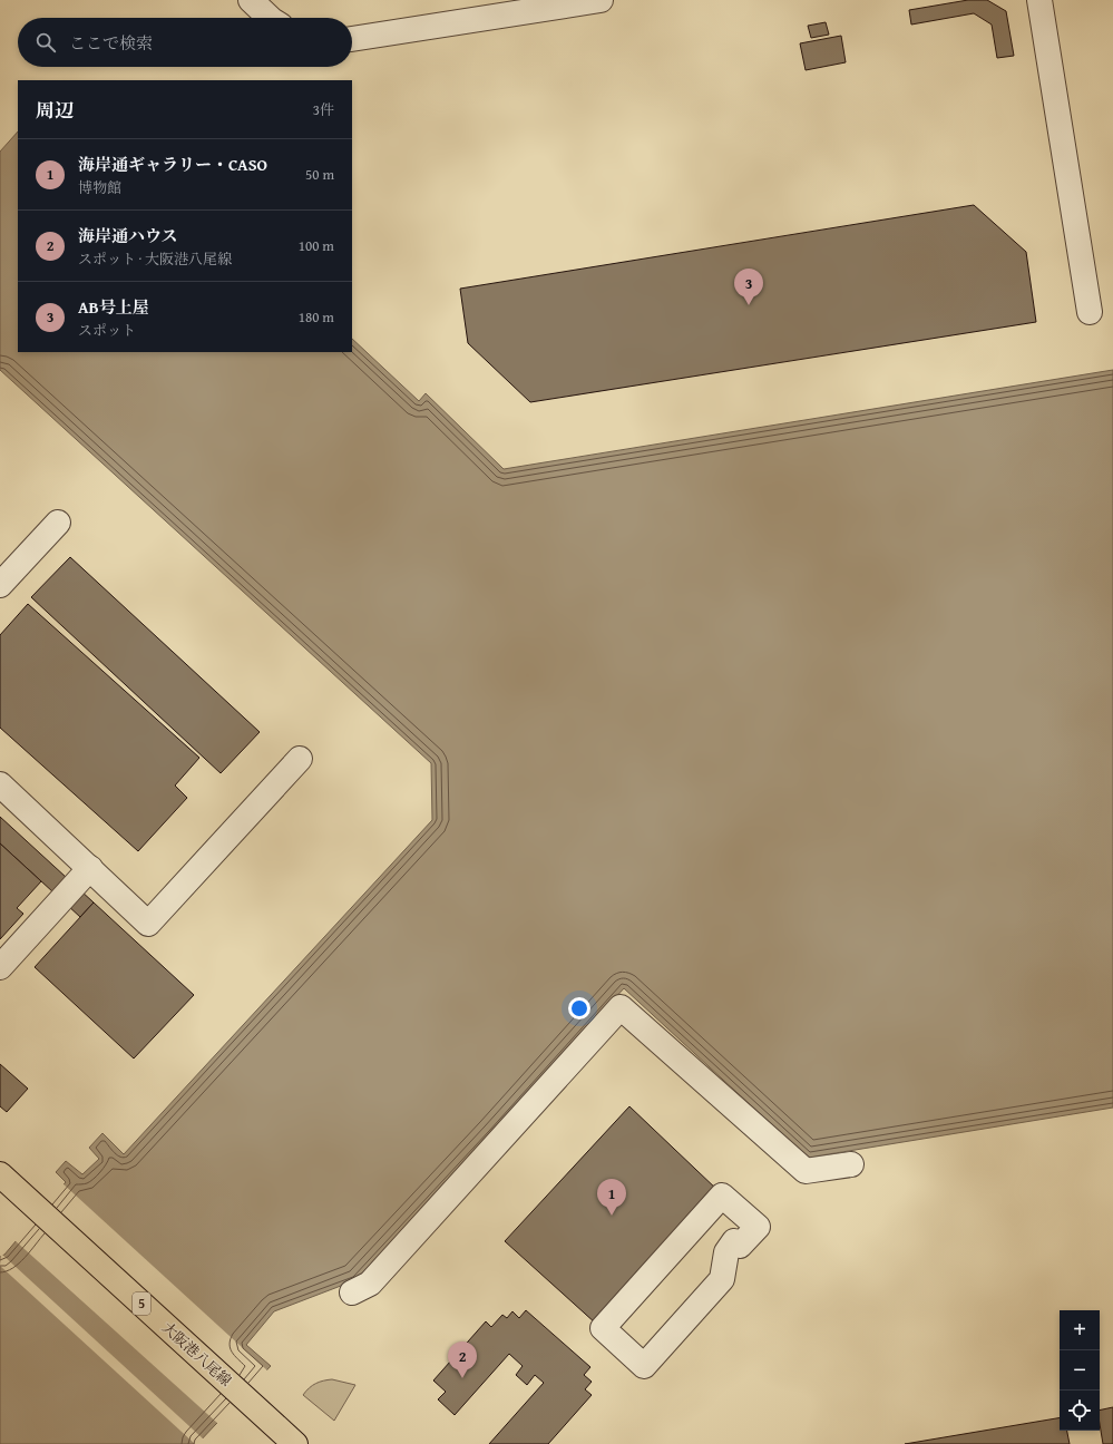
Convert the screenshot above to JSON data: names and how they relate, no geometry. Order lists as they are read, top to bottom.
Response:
{
  "streets": {
    "main road": ["5", "大阪港八尾線"]
  },
  "page": {
    "search": "ここで検索",
    "heading": ["周辺", "3件"],
    "list": [
      {
        "mark": "1",
        "name": "海岸通ギャラリー・CASO",
        "note": "博物館",
        "value": "50 m"
      },
      {
        "mark": "2",
        "name": "海岸通ハウス",
        "note": "スポット · 大阪港八尾線",
        "value": "100 m"
      },
      {
        "mark": "3",
        "name": "AB号上屋",
        "note": "スポット",
        "value": "180 m"
      }
    ],
    "pins": ["3", "1", "2"],
    "map_buttons": ["+", "−"]
  }
}
